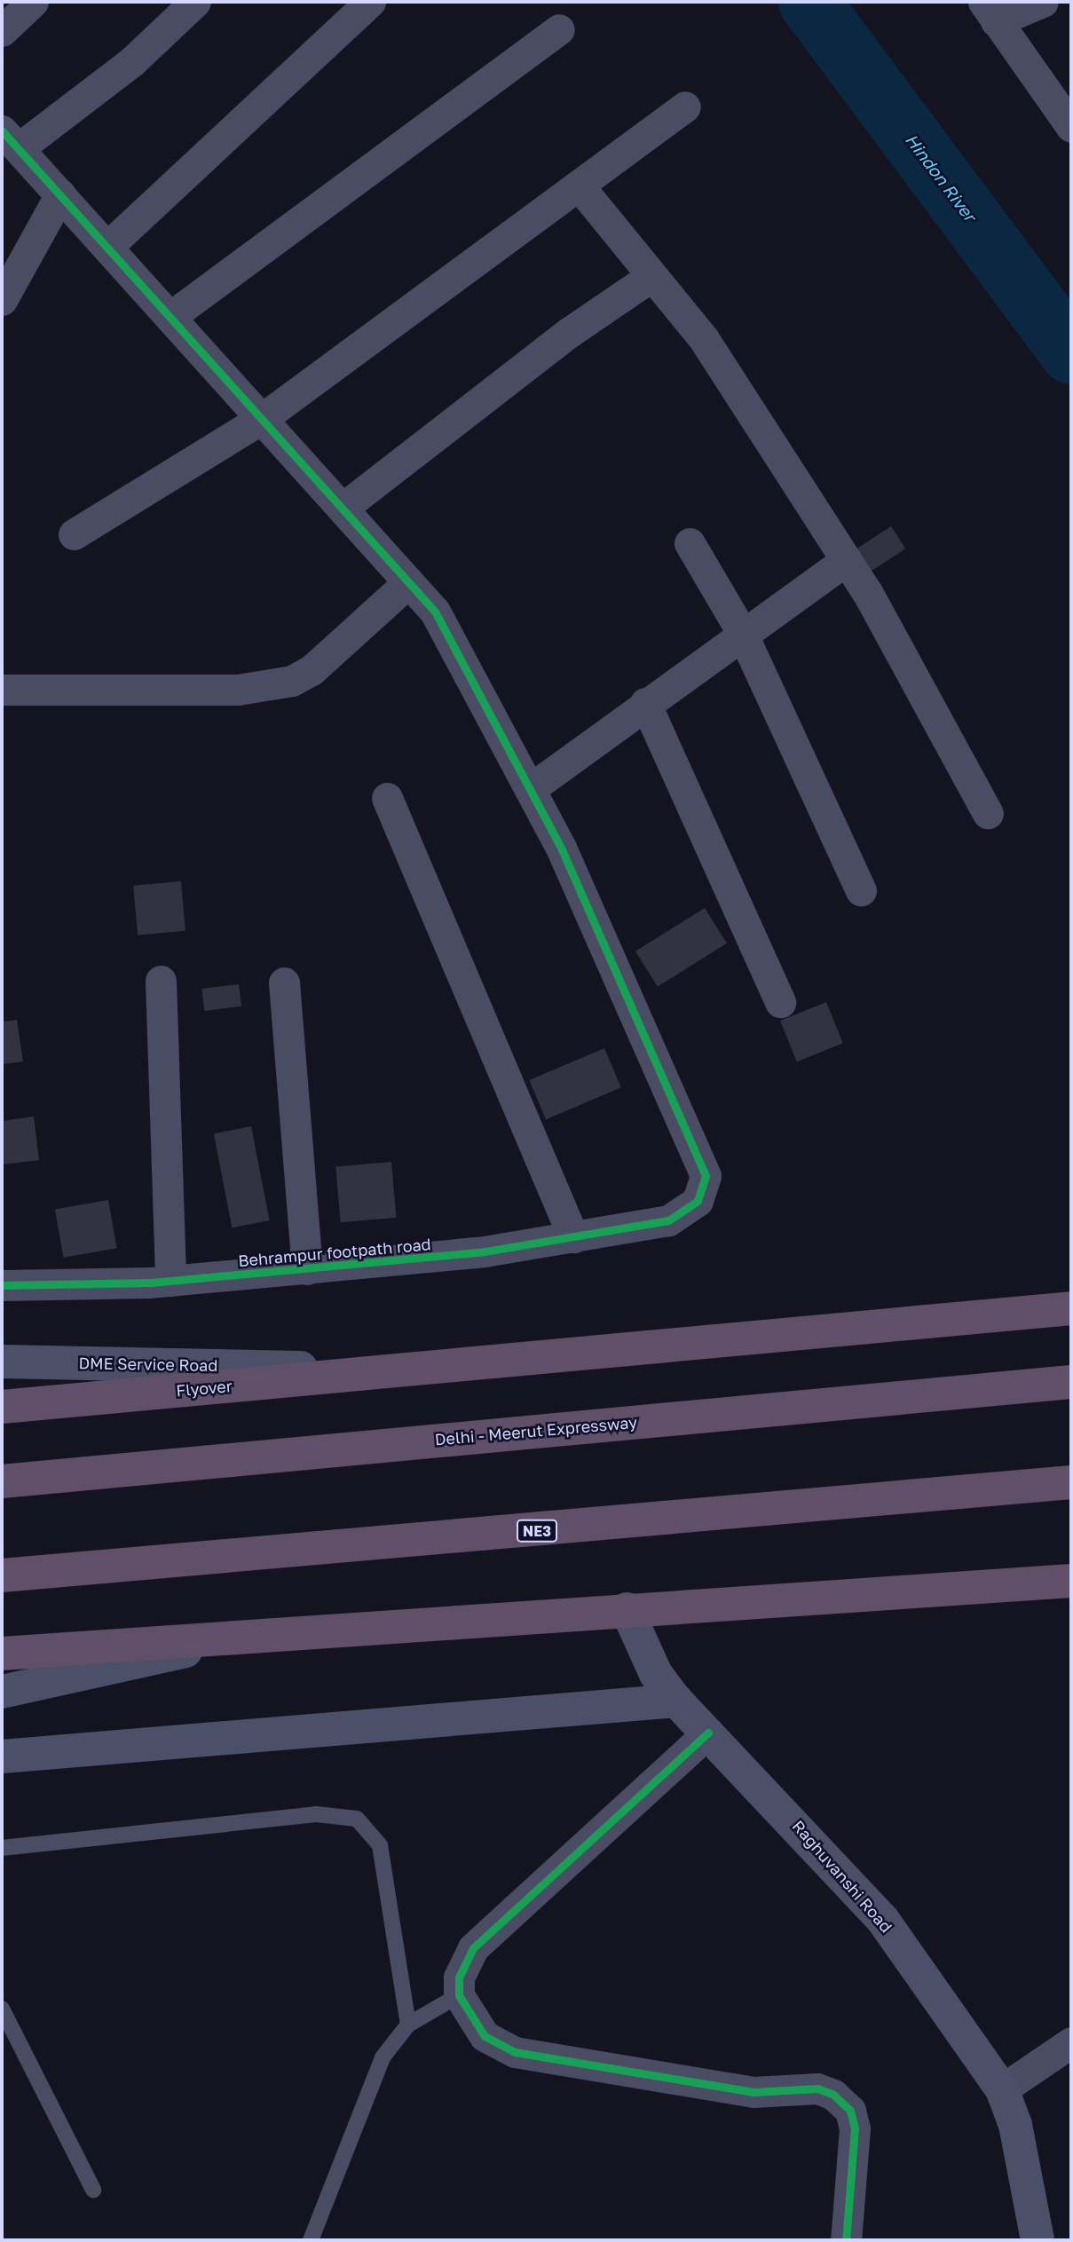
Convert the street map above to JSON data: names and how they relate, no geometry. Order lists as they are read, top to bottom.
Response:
{
  "streets": {
    "highway": ["Flyover", "Delhi - Meerut Expressway", "NE3"],
    "street": ["Behrampur footpath road", "DME Service Road", "Raghuvanshi Road"]
  },
  "crossings": [
    ["DME Service Road", "Flyover"]
  ],
  "water": ["Hindon River"]
}
